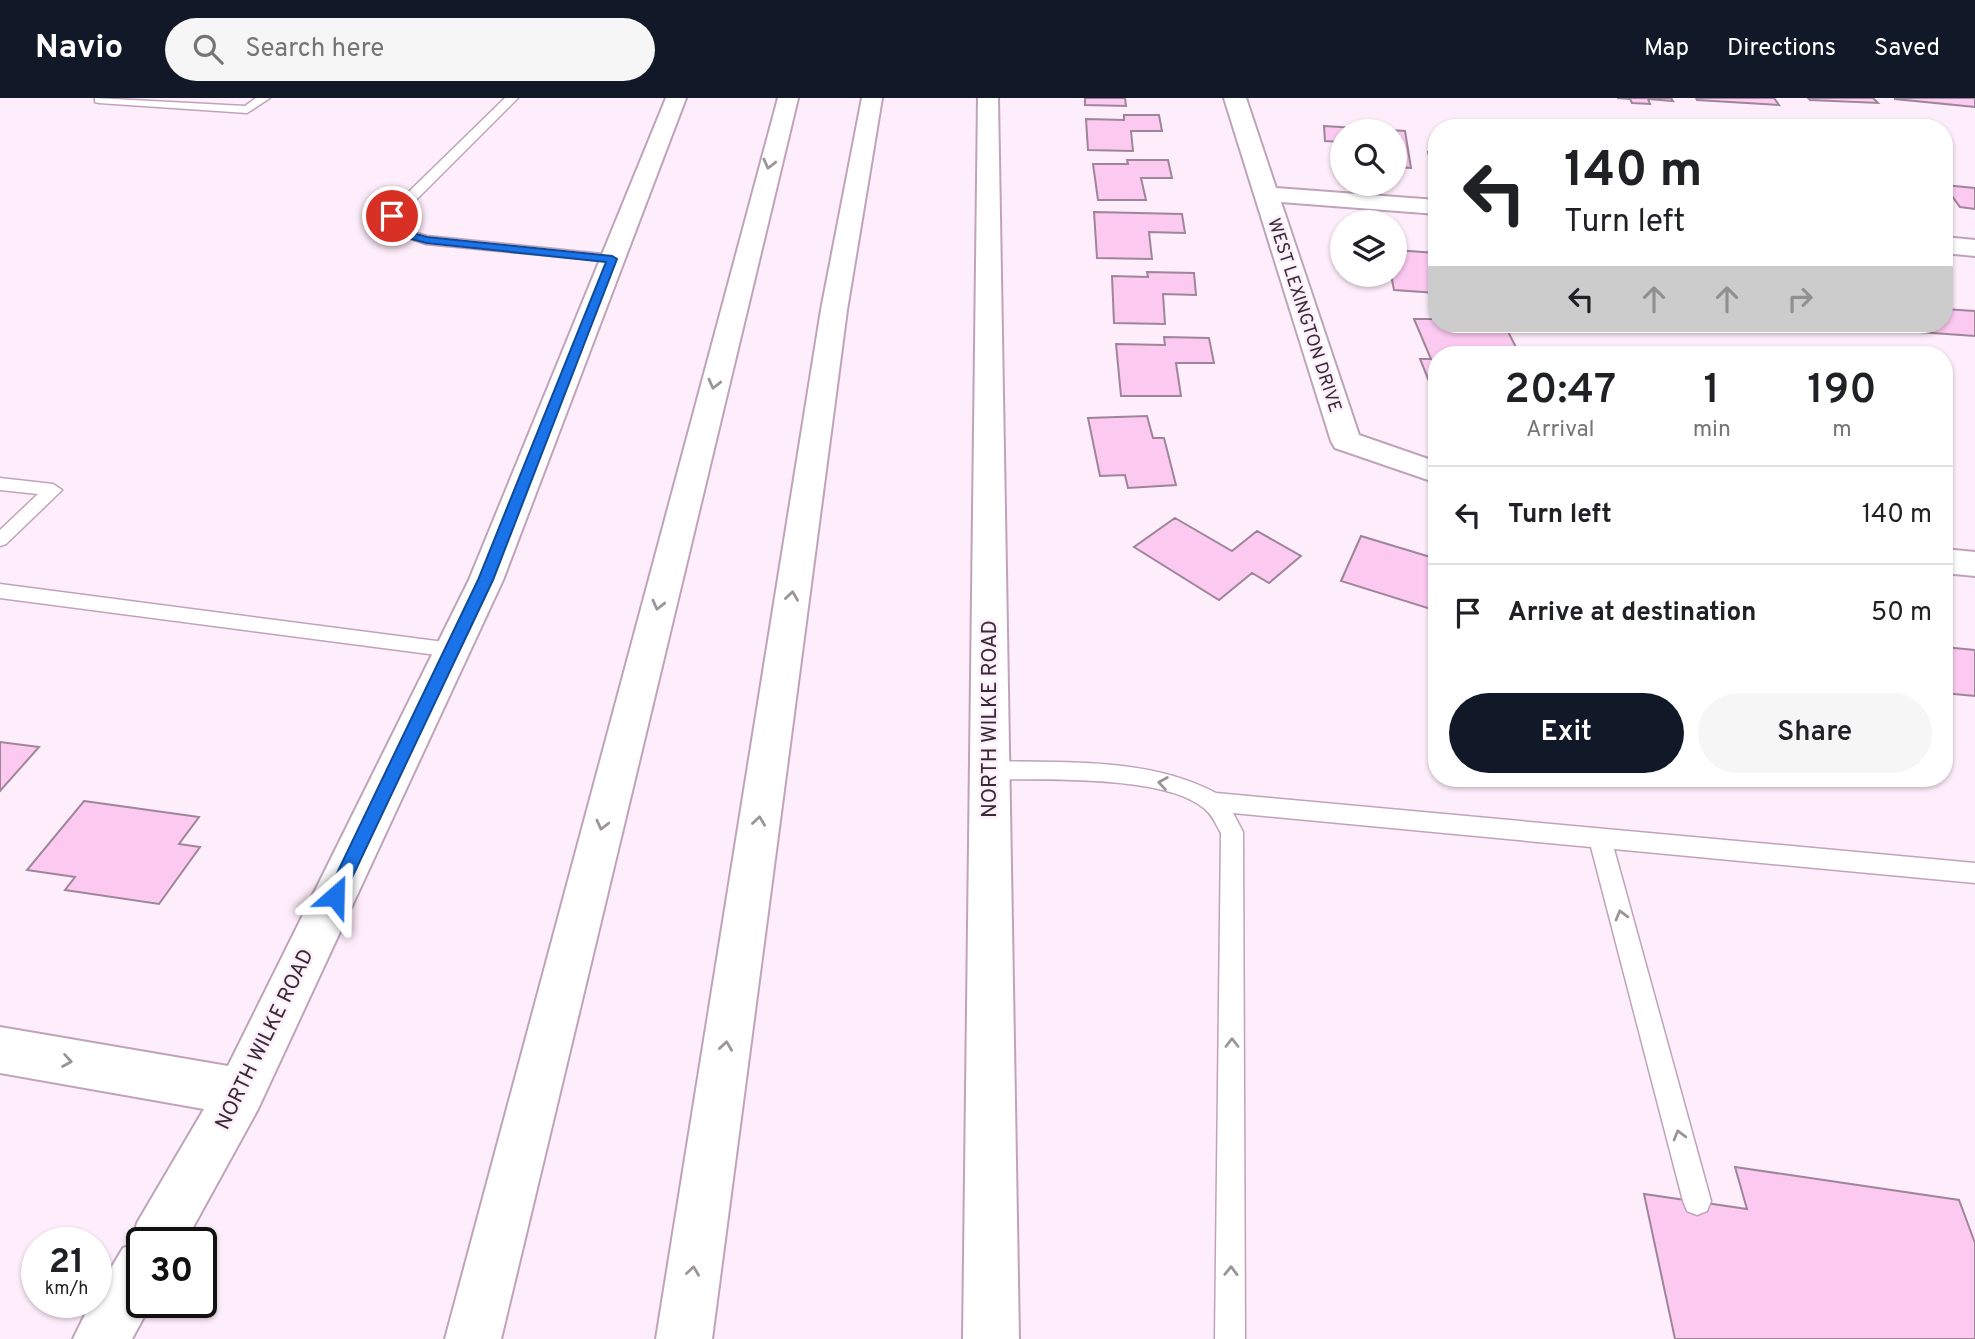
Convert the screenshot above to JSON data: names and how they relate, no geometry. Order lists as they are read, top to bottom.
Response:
{
  "streets": {
    "main road": ["WEST LEXINGTON DRIVE", "NORTH WILKE ROAD"]
  },
  "page": {
    "header": "Navio",
    "search": "Search here",
    "nav": ["Map", "Directions", "Saved"],
    "turn": ["140 m", "Turn left"],
    "eta": [
      "20:47",
      "Arrival",
      "1",
      "min",
      "190",
      "m"
    ],
    "list": [
      {
        "name": "Turn left",
        "value": "140 m"
      },
      {
        "name": "Arrive at destination",
        "value": "50 m"
      }
    ],
    "buttons": ["Exit", "Share"],
    "speed": "21 km/h",
    "limit": "30"
  }
}
